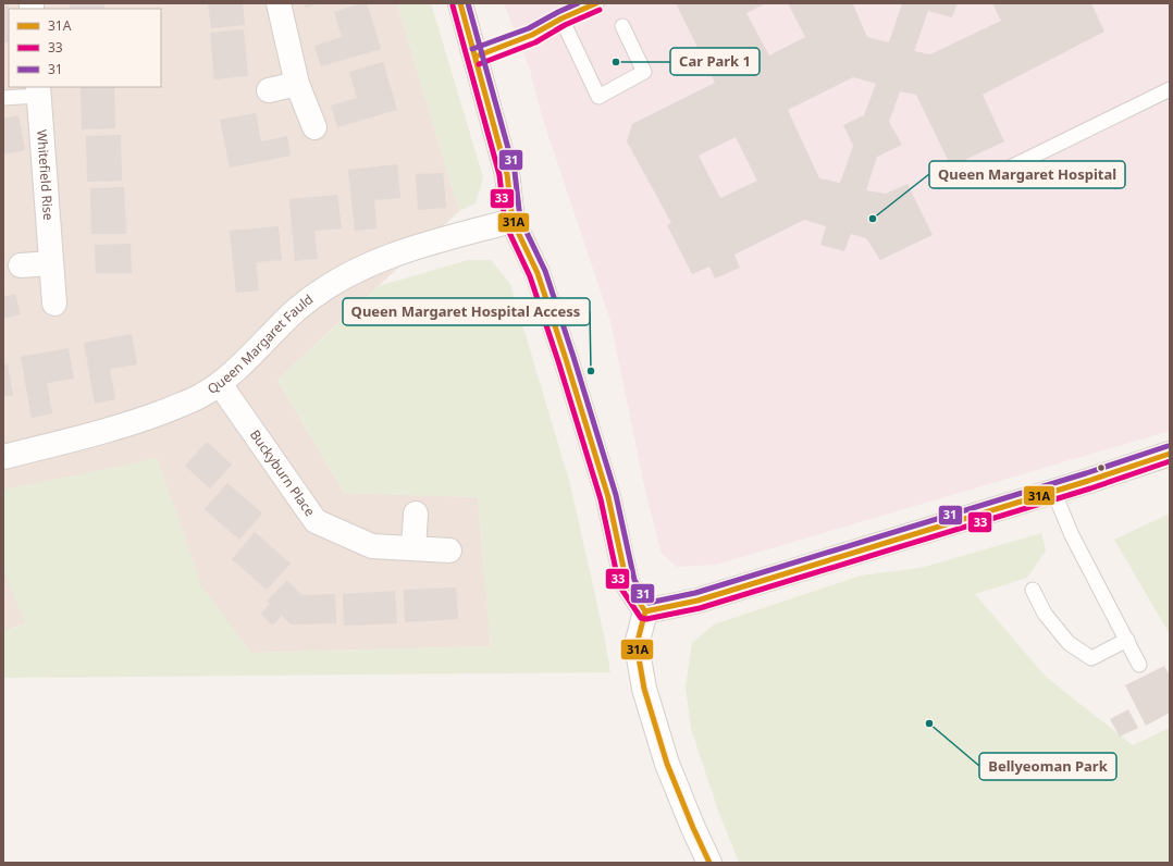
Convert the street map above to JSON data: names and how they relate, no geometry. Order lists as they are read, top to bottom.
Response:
{
  "streets": {
    "street": ["Whitefield Rise", "Queen Margaret Fauld", "Buckyburn Place"]
  },
  "crossings": [
    ["Queen Margaret Fauld", "Buckyburn Place"]
  ],
  "places": [
    "Car Park 1",
    "Queen Margaret Hospital",
    "Queen Margaret Hospital Access",
    "Bellyeoman Park"
  ],
  "lines": ["transit line 31A", "transit line 31", "transit line 33"],
  "legend": ["31A", "33", "31"]
}
